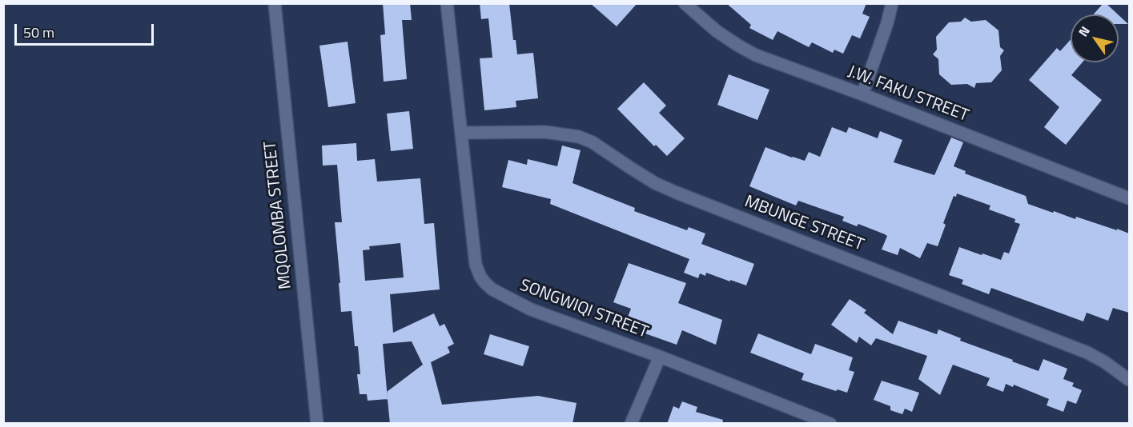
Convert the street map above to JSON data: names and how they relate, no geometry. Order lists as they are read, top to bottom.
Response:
{
  "streets": {
    "street": [
      "J.W. FAKU STREET",
      "MQOLOMBA STREET",
      "MBUNGE STREET",
      "SONGWIQI STREET"
    ]
  },
  "crossings": [
    ["MBUNGE STREET", "SONGWIQI STREET"]
  ],
  "scale_bar": "50 m",
  "north": "top left"
}
